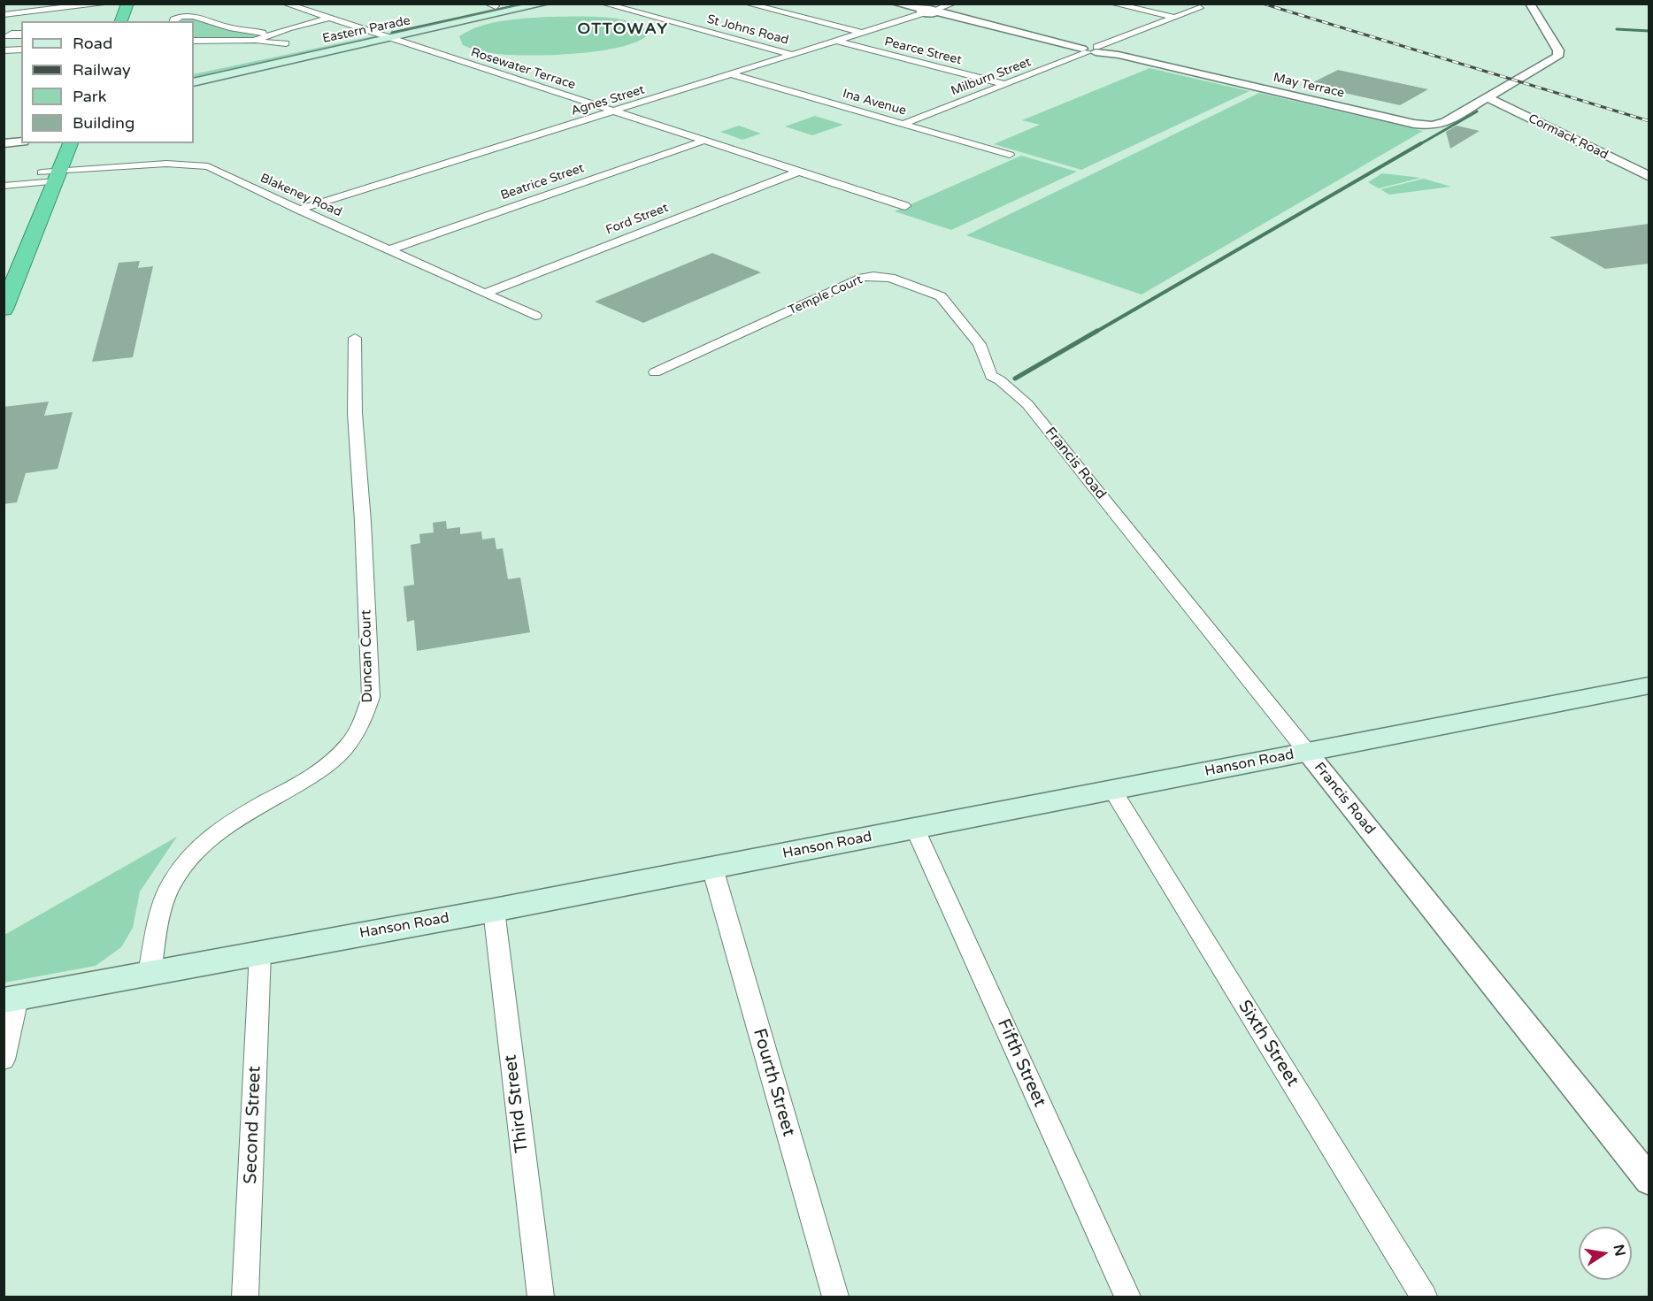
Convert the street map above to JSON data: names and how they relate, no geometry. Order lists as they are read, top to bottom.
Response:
{
  "streets": {
    "main road": ["Eastern Parade", "Hanson Road"],
    "street": [
      "St Johns Road",
      "Pearce Street",
      "Rosewater Terrace",
      "Milburn Street",
      "May Terrace",
      "Agnes Street",
      "Ina Avenue",
      "Cormack Road",
      "Beatrice Street",
      "Blakeney Road",
      "Ford Street",
      "Temple Court",
      "Francis Road",
      "Duncan Court",
      "Sixth Street",
      "Fifth Street",
      "Fourth Street",
      "Third Street",
      "Second Street"
    ]
  },
  "crossings": [
    ["Eastern Parade", "Rosewater Terrace"],
    ["St Johns Road", "Agnes Street"],
    ["Pearce Street", "Milburn Street"],
    ["Pearce Street", "Agnes Street"],
    ["Rosewater Terrace", "Agnes Street"],
    ["Rosewater Terrace", "Beatrice Street"],
    ["Rosewater Terrace", "Ford Street"],
    ["Milburn Street", "May Terrace"],
    ["Milburn Street", "Ina Avenue"],
    ["May Terrace", "Agnes Street"],
    ["May Terrace", "Cormack Road"],
    ["Agnes Street", "Ina Avenue"],
    ["Agnes Street", "Blakeney Road"],
    ["Beatrice Street", "Blakeney Road"],
    ["Blakeney Road", "Ford Street"],
    ["Temple Court", "Francis Road"],
    ["Francis Road", "Hanson Road"],
    ["Duncan Court", "Hanson Road"],
    ["Hanson Road", "Sixth Street"],
    ["Hanson Road", "Fifth Street"],
    ["Hanson Road", "Fourth Street"],
    ["Hanson Road", "Third Street"],
    ["Hanson Road", "Second Street"]
  ],
  "districts": ["OTTOWAY"],
  "legend": [
    "Road",
    "Railway",
    "Park",
    "Building"
  ],
  "north": "right"
}
